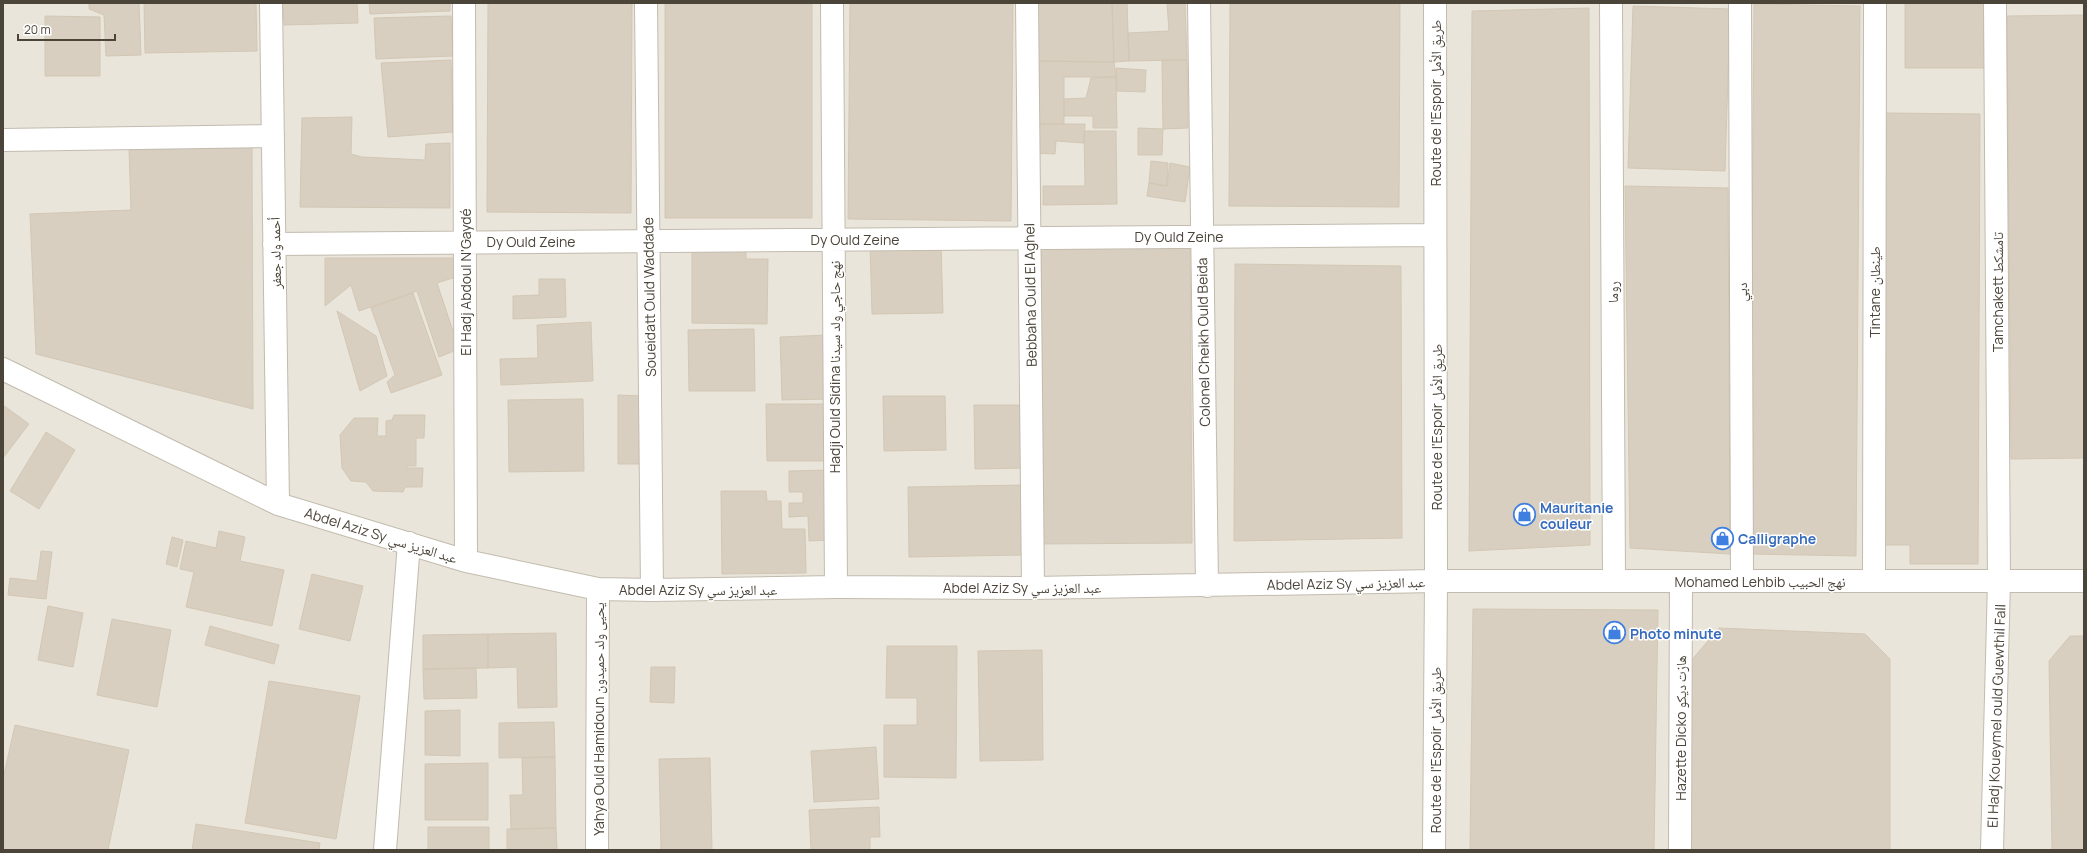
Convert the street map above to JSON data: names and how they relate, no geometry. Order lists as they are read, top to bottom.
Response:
{
  "streets": {
    "street": [
      "Route de l’Espoir طريق الأمل",
      "Dy Ould Zeine",
      "أحمد ولد جعفر",
      "El Hadj Abdoul N'Gaydé",
      "روما",
      "دبي",
      "Tintane طينطان",
      "Tamchakett تامشكط",
      "Bebbaha Ould El Aghel",
      "Soueidatt Ould Waddade",
      "Colonel Cheikh Ould Beida",
      "Hadji Ould Sidina نهج حاجي ولد سيدنا",
      "Abdel Aziz Sy عبد العزيز سي",
      "Mohamed Lehbib نهج الحبيب",
      "El Hadj Koueymel ould Guewthil Fall",
      "Yahya Ould Hamidoun يحيى ولد حميدون",
      "Hazette Dicko هازت ديكو"
    ]
  },
  "crossings": [
    ["Route de l’Espoir طريق الأمل", "Dy Ould Zeine"],
    ["Route de l’Espoir طريق الأمل", "Abdel Aziz Sy عبد العزيز سي"],
    ["Route de l’Espoir طريق الأمل", "Mohamed Lehbib نهج الحبيب"],
    ["Dy Ould Zeine", "أحمد ولد جعفر"],
    ["Dy Ould Zeine", "El Hadj Abdoul N'Gaydé"],
    ["Dy Ould Zeine", "Bebbaha Ould El Aghel"],
    ["Dy Ould Zeine", "Soueidatt Ould Waddade"],
    ["Dy Ould Zeine", "Colonel Cheikh Ould Beida"],
    ["Dy Ould Zeine", "Hadji Ould Sidina نهج حاجي ولد سيدنا"],
    ["أحمد ولد جعفر", "Abdel Aziz Sy عبد العزيز سي"],
    ["El Hadj Abdoul N'Gaydé", "Abdel Aziz Sy عبد العزيز سي"],
    ["روما", "Mohamed Lehbib نهج الحبيب"],
    ["دبي", "Mohamed Lehbib نهج الحبيب"],
    ["Tintane طينطان", "Mohamed Lehbib نهج الحبيب"],
    ["Tamchakett تامشكط", "Mohamed Lehbib نهج الحبيب"],
    ["Tamchakett تامشكط", "El Hadj Koueymel ould Guewthil Fall"],
    ["Bebbaha Ould El Aghel", "Abdel Aziz Sy عبد العزيز سي"],
    ["Soueidatt Ould Waddade", "Abdel Aziz Sy عبد العزيز سي"],
    ["Colonel Cheikh Ould Beida", "Abdel Aziz Sy عبد العزيز سي"],
    ["Hadji Ould Sidina نهج حاجي ولد سيدنا", "Abdel Aziz Sy عبد العزيز سي"],
    ["Abdel Aziz Sy عبد العزيز سي", "Mohamed Lehbib نهج الحبيب"],
    ["Abdel Aziz Sy عبد العزيز سي", "Yahya Ould Hamidoun يحيى ولد حميدون"],
    ["Mohamed Lehbib نهج الحبيب", "El Hadj Koueymel ould Guewthil Fall"],
    ["Mohamed Lehbib نهج الحبيب", "Hazette Dicko هازت ديكو"]
  ],
  "places": {
    "shop": ["Mauritanie couleur", "Calligraphe", "Photo minute"]
  },
  "scale_bar": "20 m"
}
